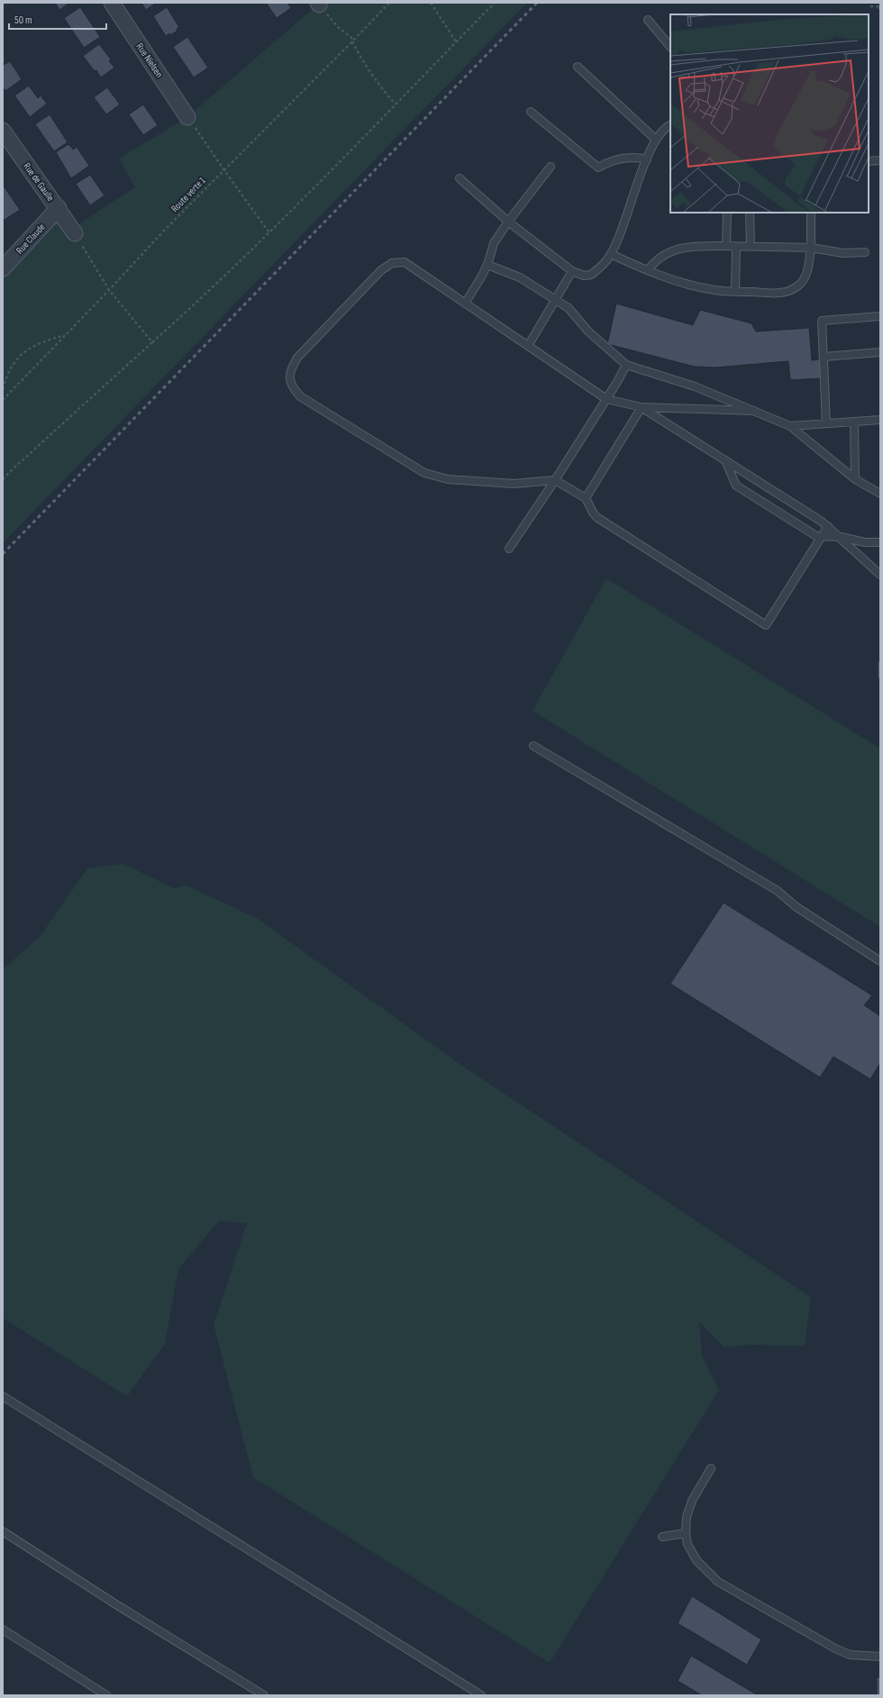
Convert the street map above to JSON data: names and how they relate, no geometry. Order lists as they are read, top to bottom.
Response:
{
  "streets": {
    "street": ["Rue Nielsen", "Rue de Gaulle", "Rue Claude"],
    "path": ["Route verte 1"]
  },
  "crossings": [
    ["Rue de Gaulle", "Rue Claude"]
  ],
  "scale_bar": "50 m"
}
